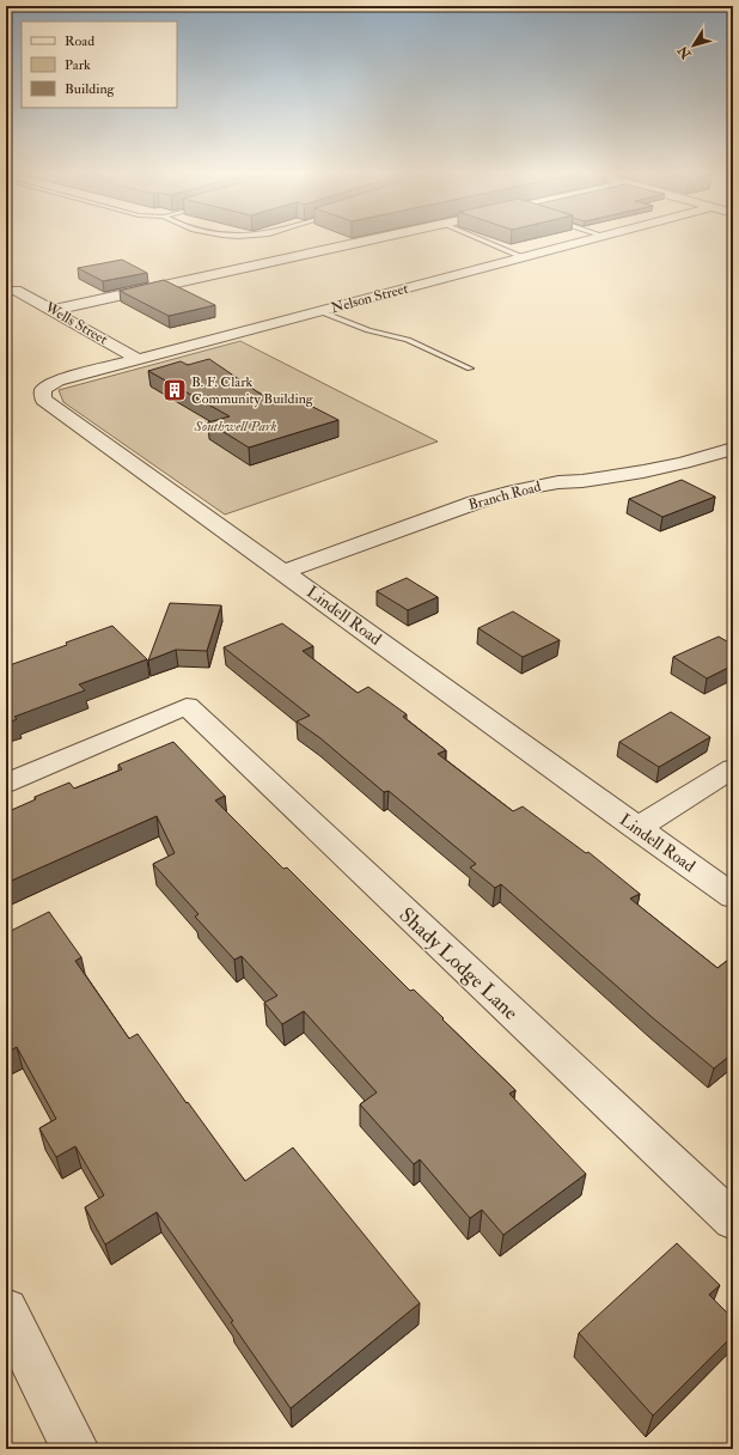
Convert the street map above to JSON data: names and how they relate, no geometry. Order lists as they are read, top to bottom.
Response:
{
  "streets": {
    "street": [
      "Nelson Street",
      "Wells Street",
      "Branch Road",
      "Lindell Road",
      "Shady Lodge Lane"
    ]
  },
  "crossings": [
    ["Nelson Street", "Wells Street"],
    ["Nelson Street", "Lindell Road"],
    ["Wells Street", "Lindell Road"],
    ["Branch Road", "Lindell Road"]
  ],
  "parks": ["Southwell Park"],
  "places": {
    "building": ["B. F. Clark Community Building"]
  },
  "legend": ["Road", "Park", "Building"],
  "north": "bottom left"
}
